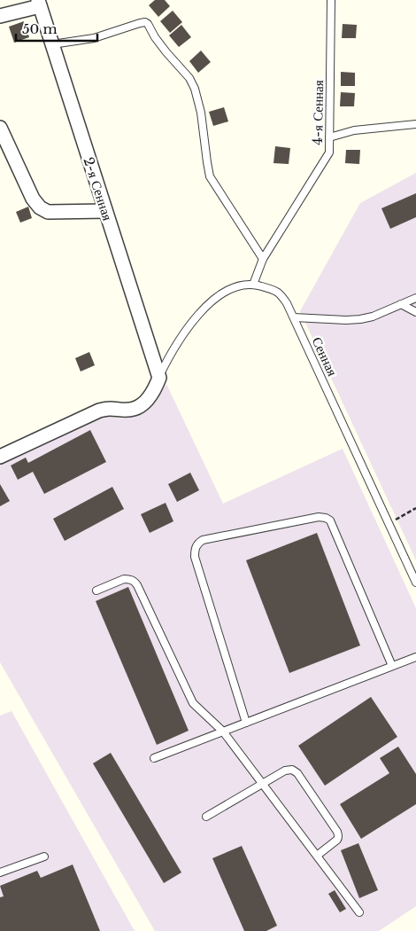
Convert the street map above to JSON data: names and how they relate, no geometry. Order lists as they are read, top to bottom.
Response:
{
  "streets": {
    "street": ["2-я Сенная"],
    "lane": ["4-я Сенная", "Сенная"]
  },
  "crossings": [
    ["4-я Сенная", "Сенная"],
    ["2-я Сенная", "Сенная"]
  ],
  "scale_bar": "50 m"
}
